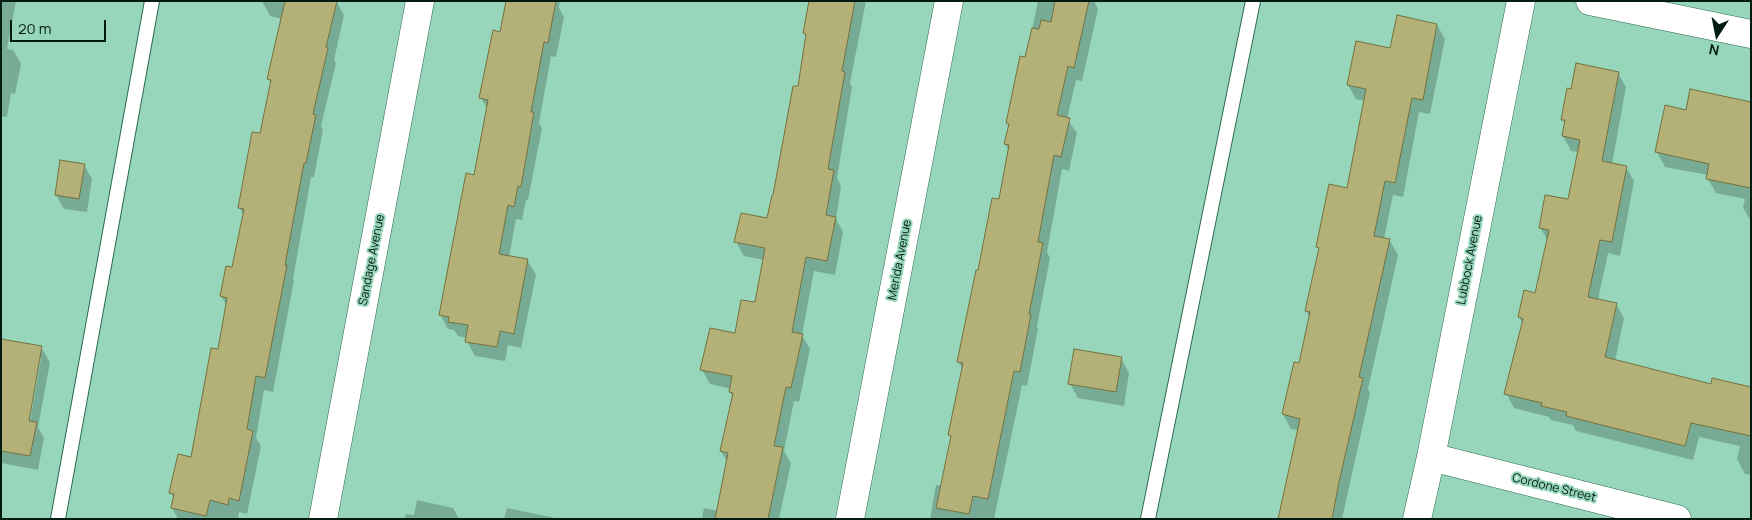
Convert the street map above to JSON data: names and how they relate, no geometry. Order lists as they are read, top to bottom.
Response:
{
  "streets": {
    "street": [
      "Sandage Avenue",
      "Merida Avenue",
      "Lubbock Avenue",
      "Cordone Street"
    ]
  },
  "crossings": [
    ["Lubbock Avenue", "Cordone Street"]
  ],
  "scale_bar": "20 m",
  "north": "bottom"
}
